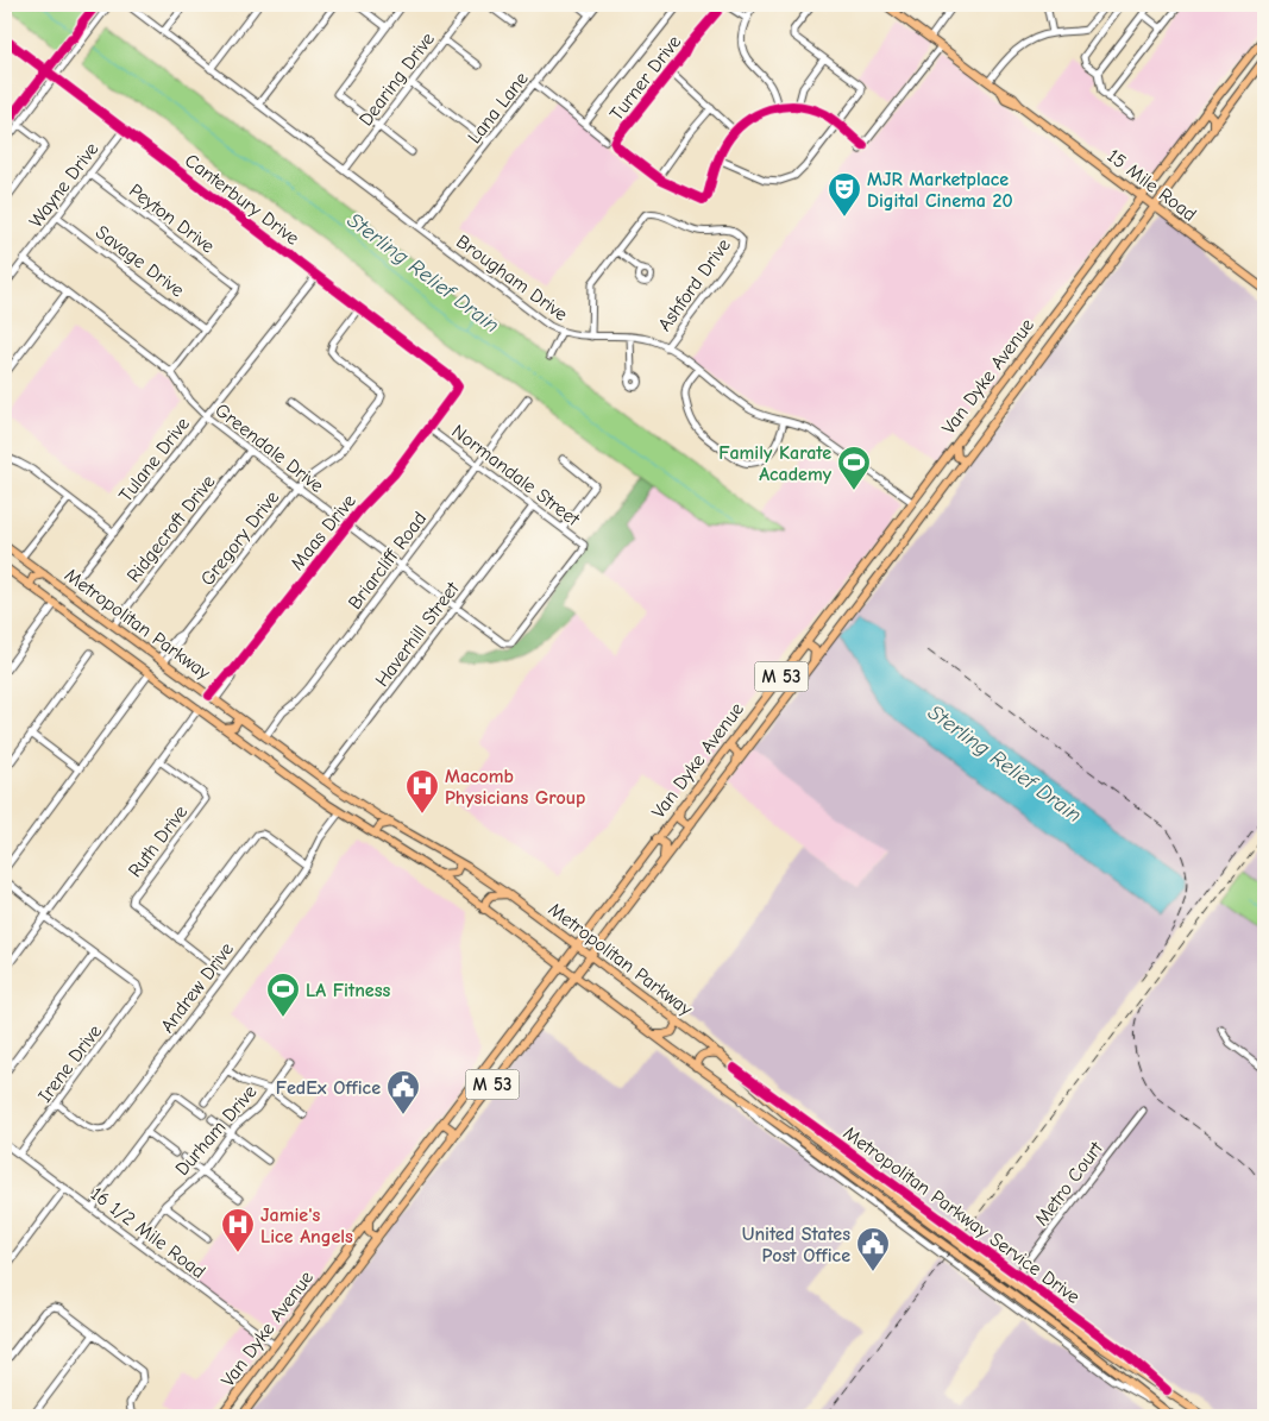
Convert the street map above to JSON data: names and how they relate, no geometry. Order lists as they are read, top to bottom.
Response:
{
  "streets": {
    "main road": [
      "15 Mile Road",
      "Van Dyke Avenue",
      "Metropolitan Parkway",
      "M 53"
    ],
    "street": [
      "Turner Drive",
      "Dearing Drive",
      "Lana Lane",
      "Wayne Drive",
      "Canterbury Drive",
      "Peyton Drive",
      "Savage Drive",
      "Brougham Drive",
      "Ashford Drive",
      "Greendale Drive",
      "Tulane Drive",
      "Normandale Street",
      "Ridgecroft Drive",
      "Maas Drive",
      "Gregory Drive",
      "Briarcliff Road",
      "Haverhill Street",
      "Ruth Drive",
      "Andrew Drive",
      "Irene Drive",
      "Durham Drive",
      "Metro Court",
      "Metropolitan Parkway Service Drive",
      "16 1/2 Mile Road"
    ]
  },
  "crossings": [
    ["Dearing Drive", "Brougham Drive"],
    ["Lana Lane", "Brougham Drive"],
    ["Wayne Drive", "Canterbury Drive"],
    ["Wayne Drive", "Peyton Drive"],
    ["Wayne Drive", "Savage Drive"],
    ["Wayne Drive", "Greendale Drive"],
    ["15 Mile Road", "Van Dyke Avenue"],
    ["Canterbury Drive", "Tulane Drive"],
    ["Canterbury Drive", "Maas Drive"],
    ["Canterbury Drive", "Gregory Drive"],
    ["Peyton Drive", "Savage Drive"],
    ["Brougham Drive", "Ashford Drive"],
    ["Brougham Drive", "Van Dyke Avenue"],
    ["Van Dyke Avenue", "Metropolitan Parkway"],
    ["Van Dyke Avenue", "16 1/2 Mile Road"],
    ["Greendale Drive", "Tulane Drive"],
    ["Greendale Drive", "Normandale Street"],
    ["Greendale Drive", "Ridgecroft Drive"],
    ["Greendale Drive", "Maas Drive"],
    ["Greendale Drive", "Gregory Drive"],
    ["Greendale Drive", "Briarcliff Road"],
    ["Greendale Drive", "Haverhill Street"],
    ["Normandale Street", "Maas Drive"],
    ["Normandale Street", "Briarcliff Road"],
    ["Normandale Street", "Haverhill Street"],
    ["Ridgecroft Drive", "Metropolitan Parkway"],
    ["Maas Drive", "Metropolitan Parkway"],
    ["Gregory Drive", "Metropolitan Parkway"],
    ["Briarcliff Road", "Metropolitan Parkway"],
    ["Metropolitan Parkway", "Haverhill Street"],
    ["Metropolitan Parkway", "Andrew Drive"],
    ["Metropolitan Parkway", "Metropolitan Parkway Service Drive"],
    ["Andrew Drive", "Irene Drive"],
    ["Irene Drive", "16 1/2 Mile Road"],
    ["Durham Drive", "16 1/2 Mile Road"],
    ["Metro Court", "Metropolitan Parkway Service Drive"]
  ],
  "water": ["Sterling Relief Drain"],
  "places": {
    "theatre": ["MJR Marketplace Digital Cinema 20"],
    "sports": ["Family Karate Academy", "LA Fitness"],
    "hospital": ["Macomb Physicians Group", "Jamie's Lice Angels"],
    "public building": ["FedEx Office", "United States Post Office"]
  }
}
